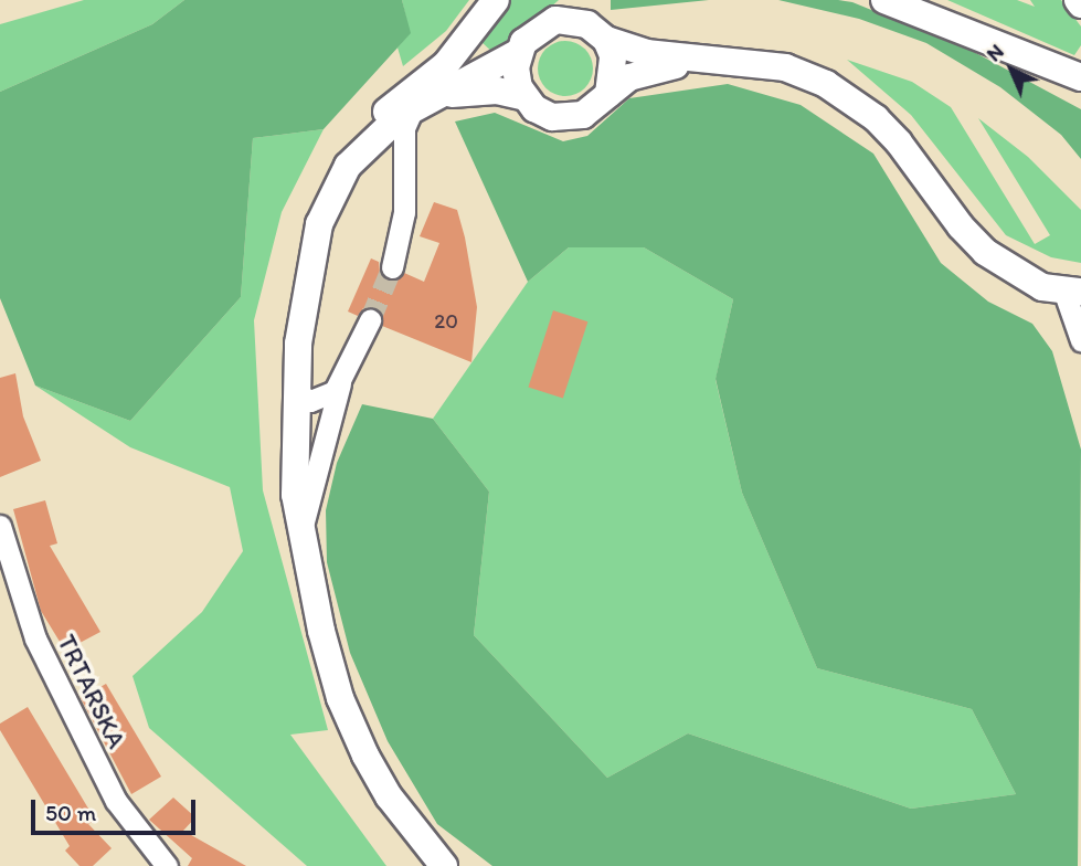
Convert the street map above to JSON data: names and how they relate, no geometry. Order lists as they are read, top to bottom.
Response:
{
  "streets": {
    "street": ["TRTARSKA"]
  },
  "house_numbers": ["20"],
  "scale_bar": "50 m",
  "north": "top left"
}
